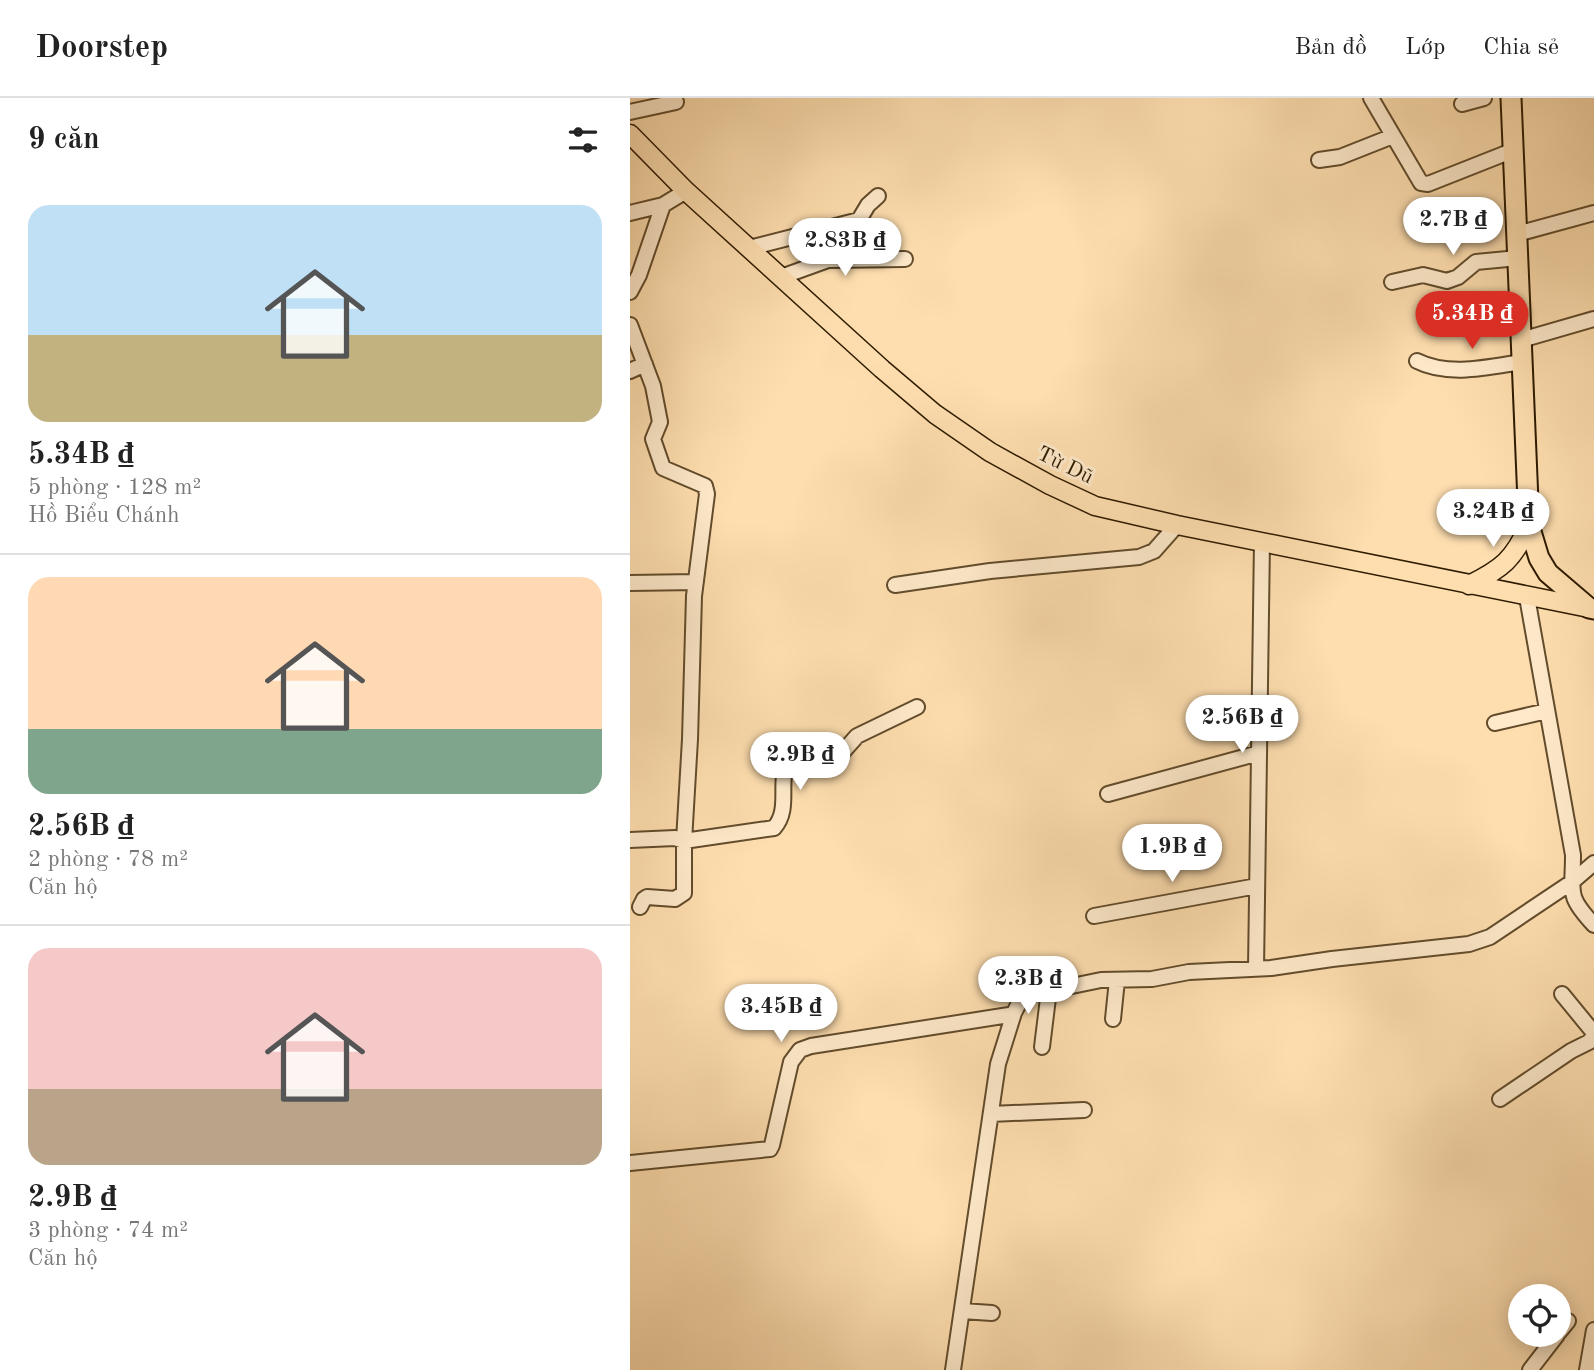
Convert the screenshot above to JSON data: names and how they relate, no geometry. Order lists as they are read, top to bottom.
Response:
{
  "streets": {
    "main road": ["Từ Dũ"]
  },
  "page": {
    "header": "Doorstep",
    "nav": ["Bản đồ", "Lớp", "Chia sẻ"],
    "heading": "9 căn",
    "list": [
      {
        "name": "5.34B ₫",
        "note": "5 phòng · 128 m² · Hồ Biểu Chánh"
      },
      {
        "name": "2.56B ₫",
        "note": "2 phòng · 78 m² · Căn hộ"
      },
      {
        "name": "2.9B ₫",
        "note": "3 phòng · 74 m² · Căn hộ"
      }
    ],
    "price": [
      "2.7B ₫",
      "2.83B ₫",
      "5.34B ₫",
      "3.24B ₫",
      "2.56B ₫",
      "2.9B ₫",
      "1.9B ₫",
      "2.3B ₫",
      "3.45B ₫"
    ]
  }
}
